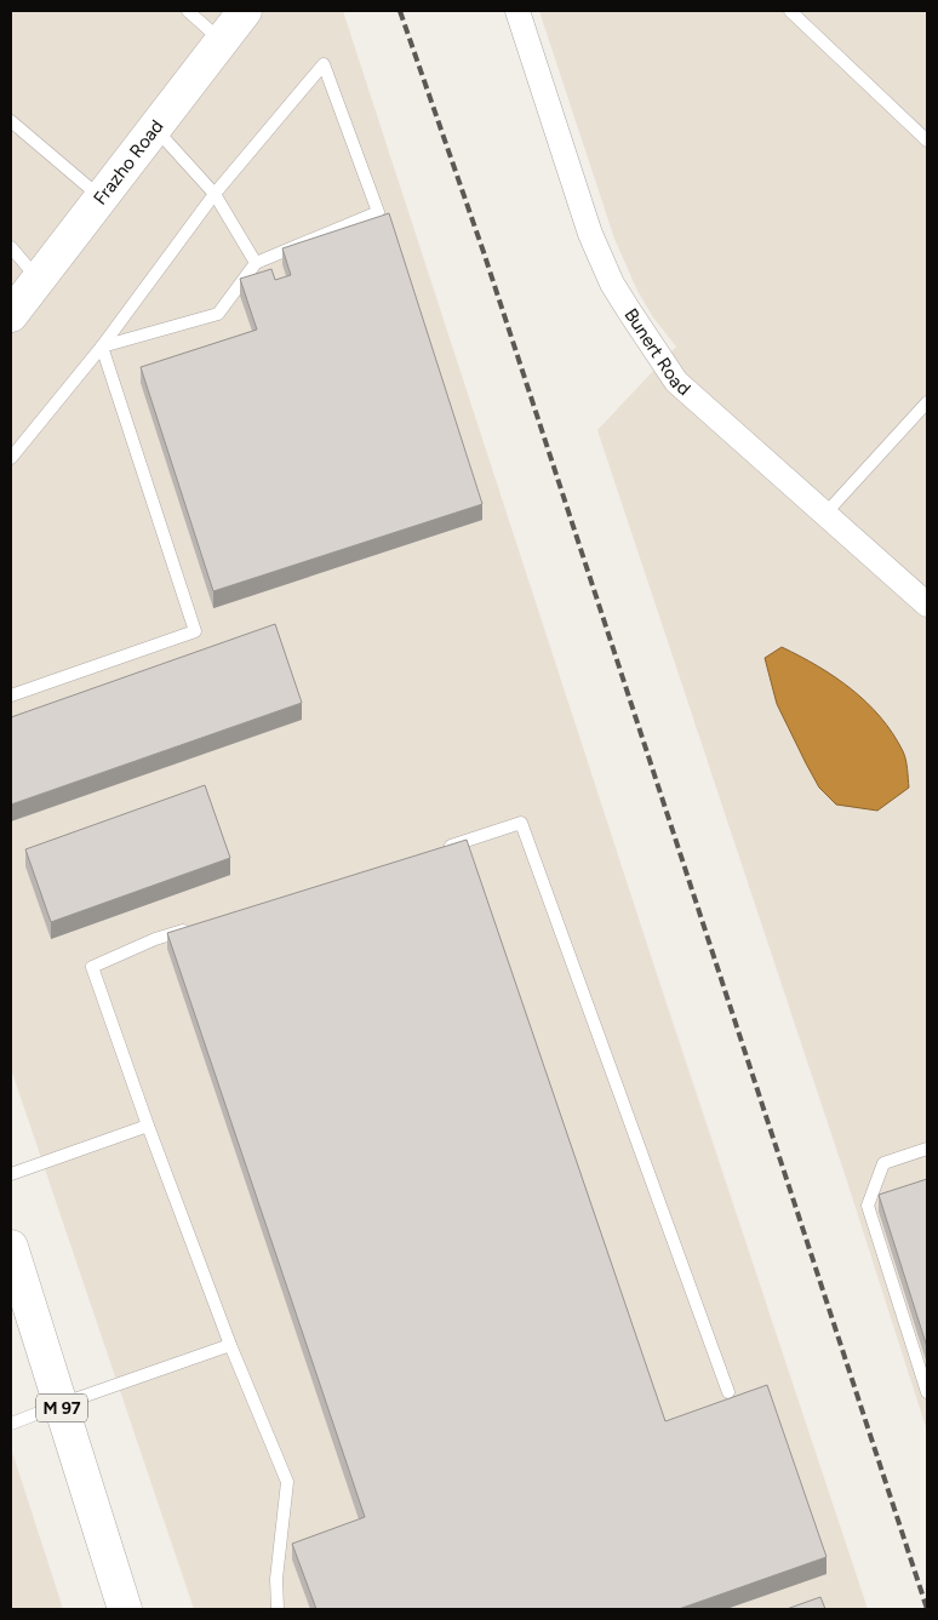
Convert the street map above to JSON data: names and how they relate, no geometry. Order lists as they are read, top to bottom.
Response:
{
  "streets": {
    "street": ["Frazho Road", "Bunert Road", "M 97"]
  }
}
